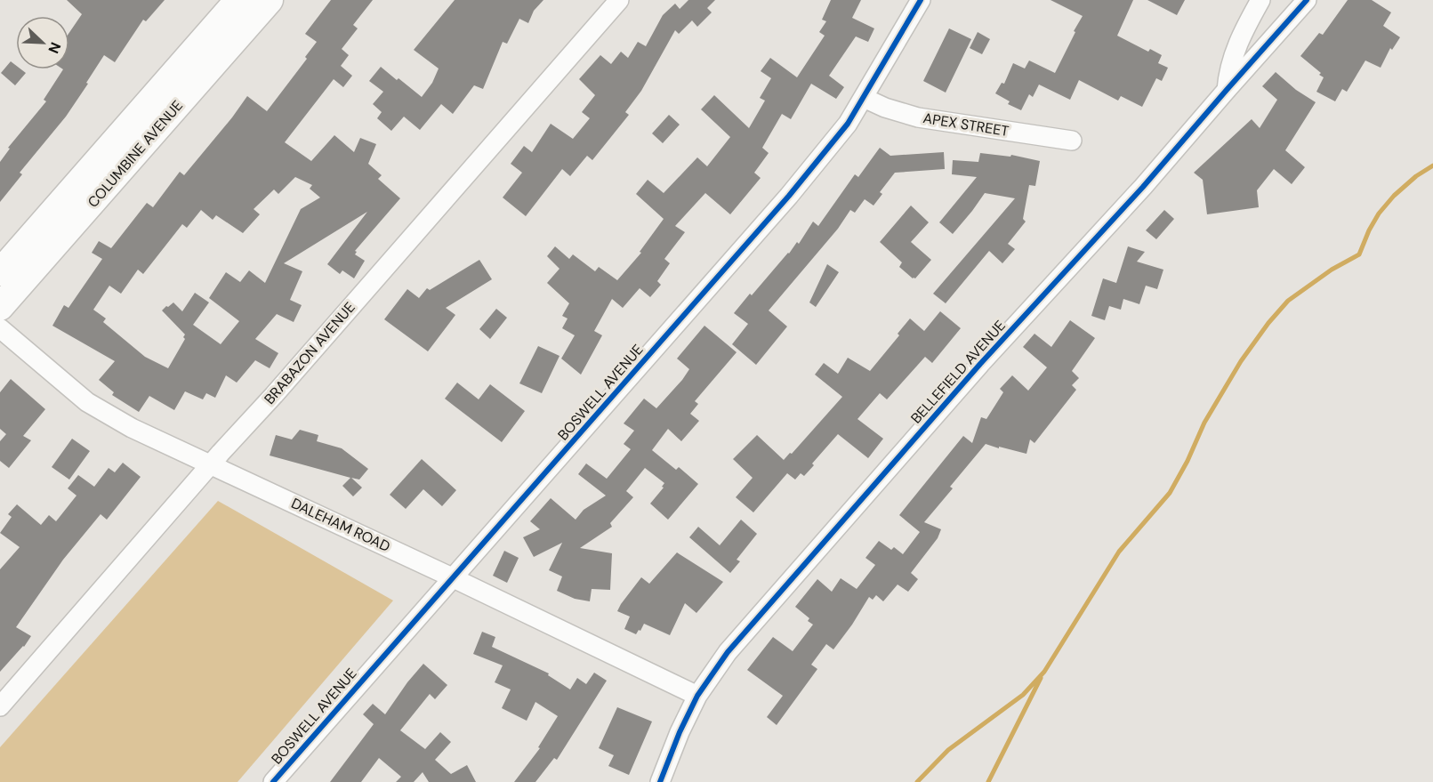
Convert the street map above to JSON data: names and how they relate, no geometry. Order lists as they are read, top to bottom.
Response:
{
  "streets": {
    "main road": ["COLUMBINE AVENUE"],
    "street": [
      "APEX STREET",
      "BRABAZON AVENUE",
      "BELLEFIELD AVENUE",
      "BOSWELL AVENUE",
      "DALEHAM ROAD"
    ]
  },
  "crossings": [
    ["APEX STREET", "BOSWELL AVENUE"],
    ["BRABAZON AVENUE", "DALEHAM ROAD"],
    ["BELLEFIELD AVENUE", "DALEHAM ROAD"],
    ["BOSWELL AVENUE", "DALEHAM ROAD"]
  ],
  "north": "bottom right"
}
